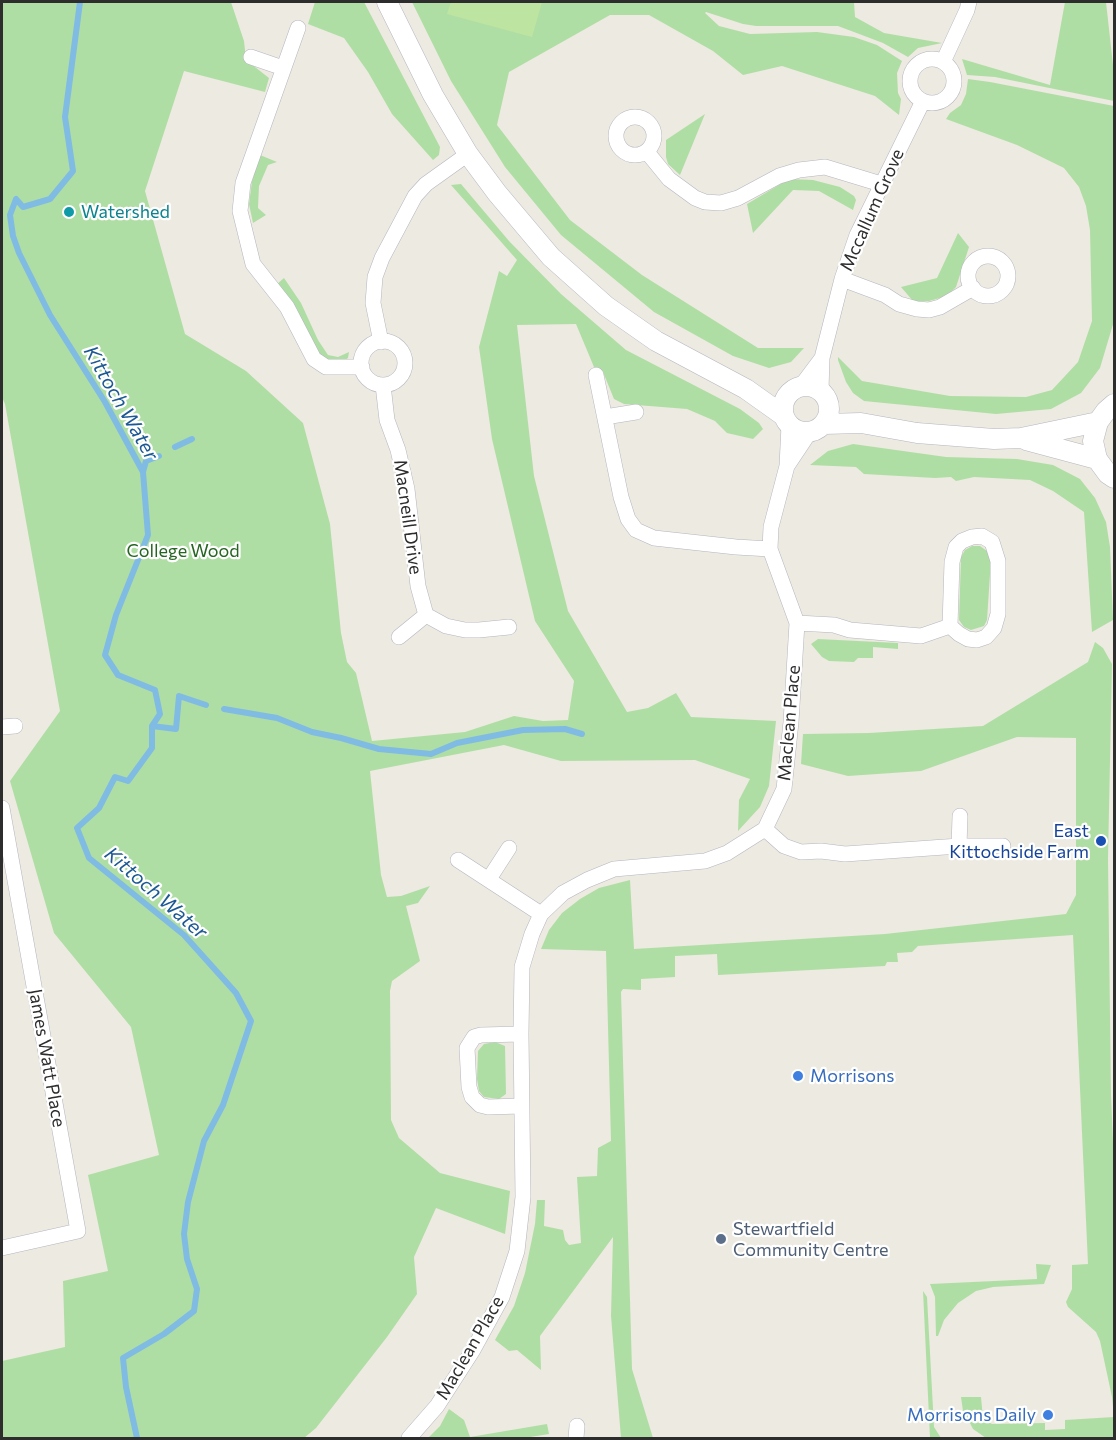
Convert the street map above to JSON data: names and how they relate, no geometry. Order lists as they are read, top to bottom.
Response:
{
  "streets": {
    "street": [
      "Mccallum Grove",
      "Macneill Drive",
      "Maclean Place",
      "James Watt Place"
    ]
  },
  "crossings": [
    ["Mccallum Grove", "Maclean Place"]
  ],
  "water": ["Kittoch Water"],
  "parks": ["College Wood"],
  "places": [
    "Watershed",
    "East Kittochside Farm",
    "Morrisons",
    "Stewartfield Community Centre",
    "Morrisons Daily"
  ]
}
